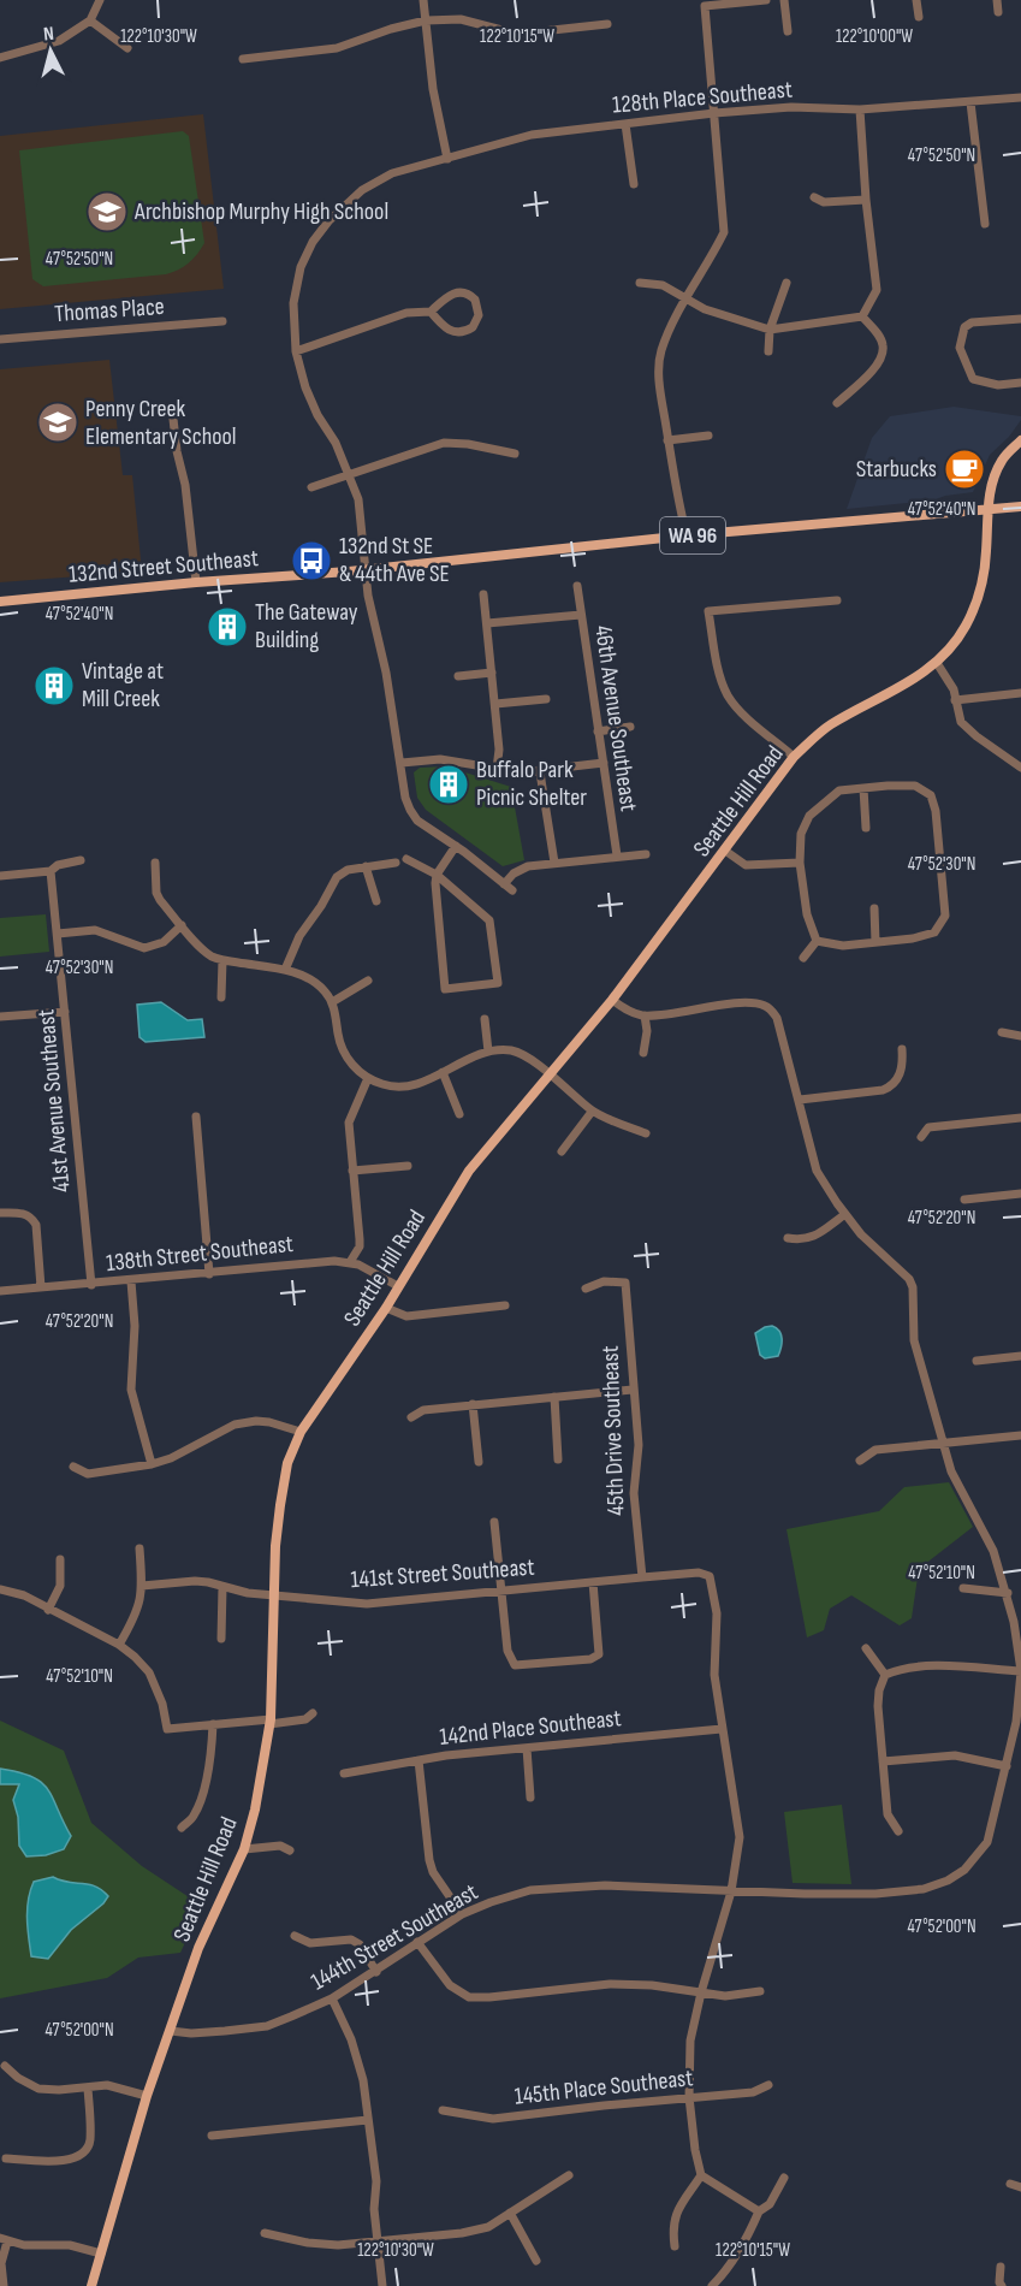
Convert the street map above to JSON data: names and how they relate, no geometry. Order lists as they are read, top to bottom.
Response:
{
  "streets": {
    "main road": ["WA 96", "132nd Street Southeast", "Seattle Hill Road"],
    "street": [
      "128th Place Southeast",
      "Thomas Place",
      "46th Avenue Southeast",
      "41st Avenue Southeast",
      "138th Street Southeast",
      "45th Drive Southeast",
      "141st Street Southeast",
      "142nd Place Southeast",
      "144th Street Southeast",
      "145th Place Southeast"
    ]
  },
  "crossings": [
    ["128th Place Southeast", "132nd Street Southeast"],
    ["132nd Street Southeast", "Seattle Hill Road"],
    ["Seattle Hill Road", "138th Street Southeast"],
    ["Seattle Hill Road", "141st Street Southeast"],
    ["Seattle Hill Road", "144th Street Southeast"],
    ["41st Avenue Southeast", "138th Street Southeast"],
    ["45th Drive Southeast", "141st Street Southeast"],
    ["141st Street Southeast", "142nd Place Southeast"]
  ],
  "places": {
    "school or university": ["Archbishop Murphy High School", "Penny Creek Elementary School"],
    "cafe": ["Starbucks"],
    "bus stop": ["132nd St SE & 44th Ave SE"],
    "building": ["The Gateway Building", "Vintage at Mill Creek", "Buffalo Park Picnic Shelter"]
  },
  "north": "top",
  "coordinates": [
    "122°10'30\"W",
    "122°10'15\"W",
    "122°10'00\"W",
    "47°52'50\"N",
    "47°52'40\"N",
    "47°52'30\"N",
    "47°52'20\"N",
    "47°52'10\"N",
    "47°52'00\"N"
  ]
}
